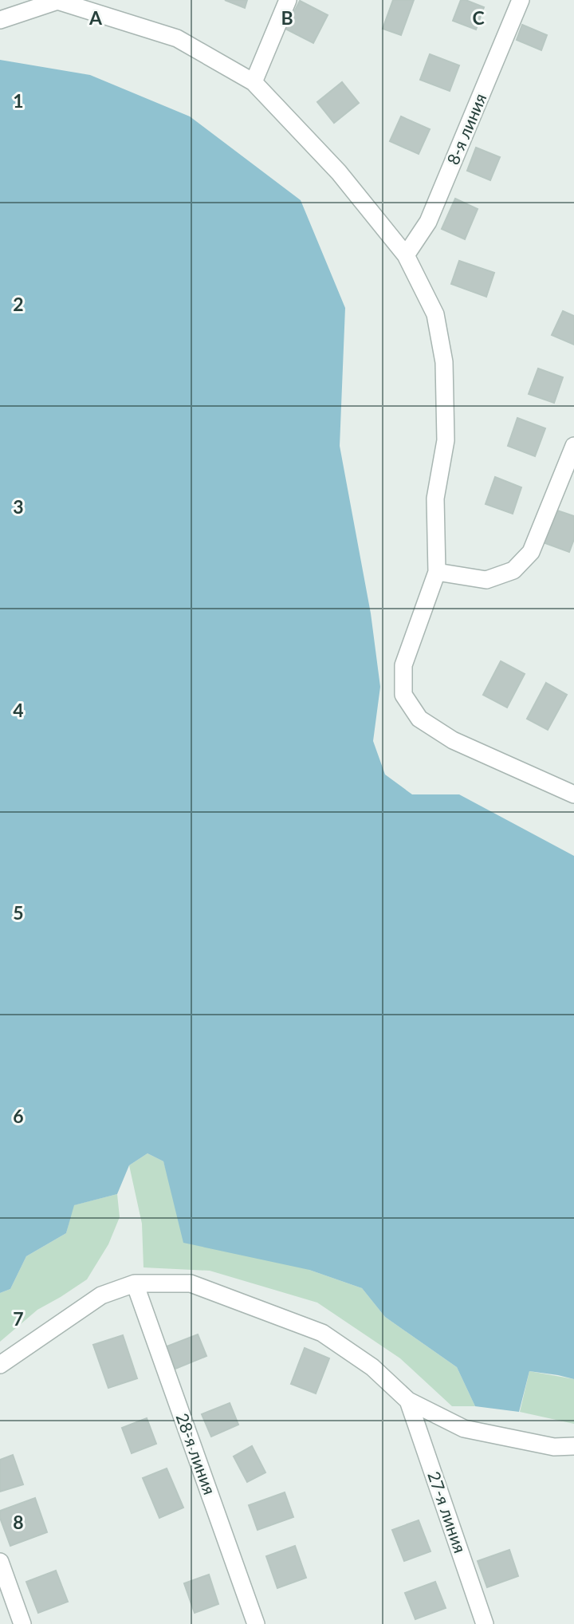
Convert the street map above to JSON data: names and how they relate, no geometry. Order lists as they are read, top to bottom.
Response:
{
  "streets": {
    "street": ["8-я линия", "28-я линия", "27-я линия"]
  },
  "grid": {
    "columns": ["A", "B", "C"],
    "rows": [
      "1",
      "2",
      "3",
      "4",
      "5",
      "6",
      "7",
      "8"
    ]
  }
}
